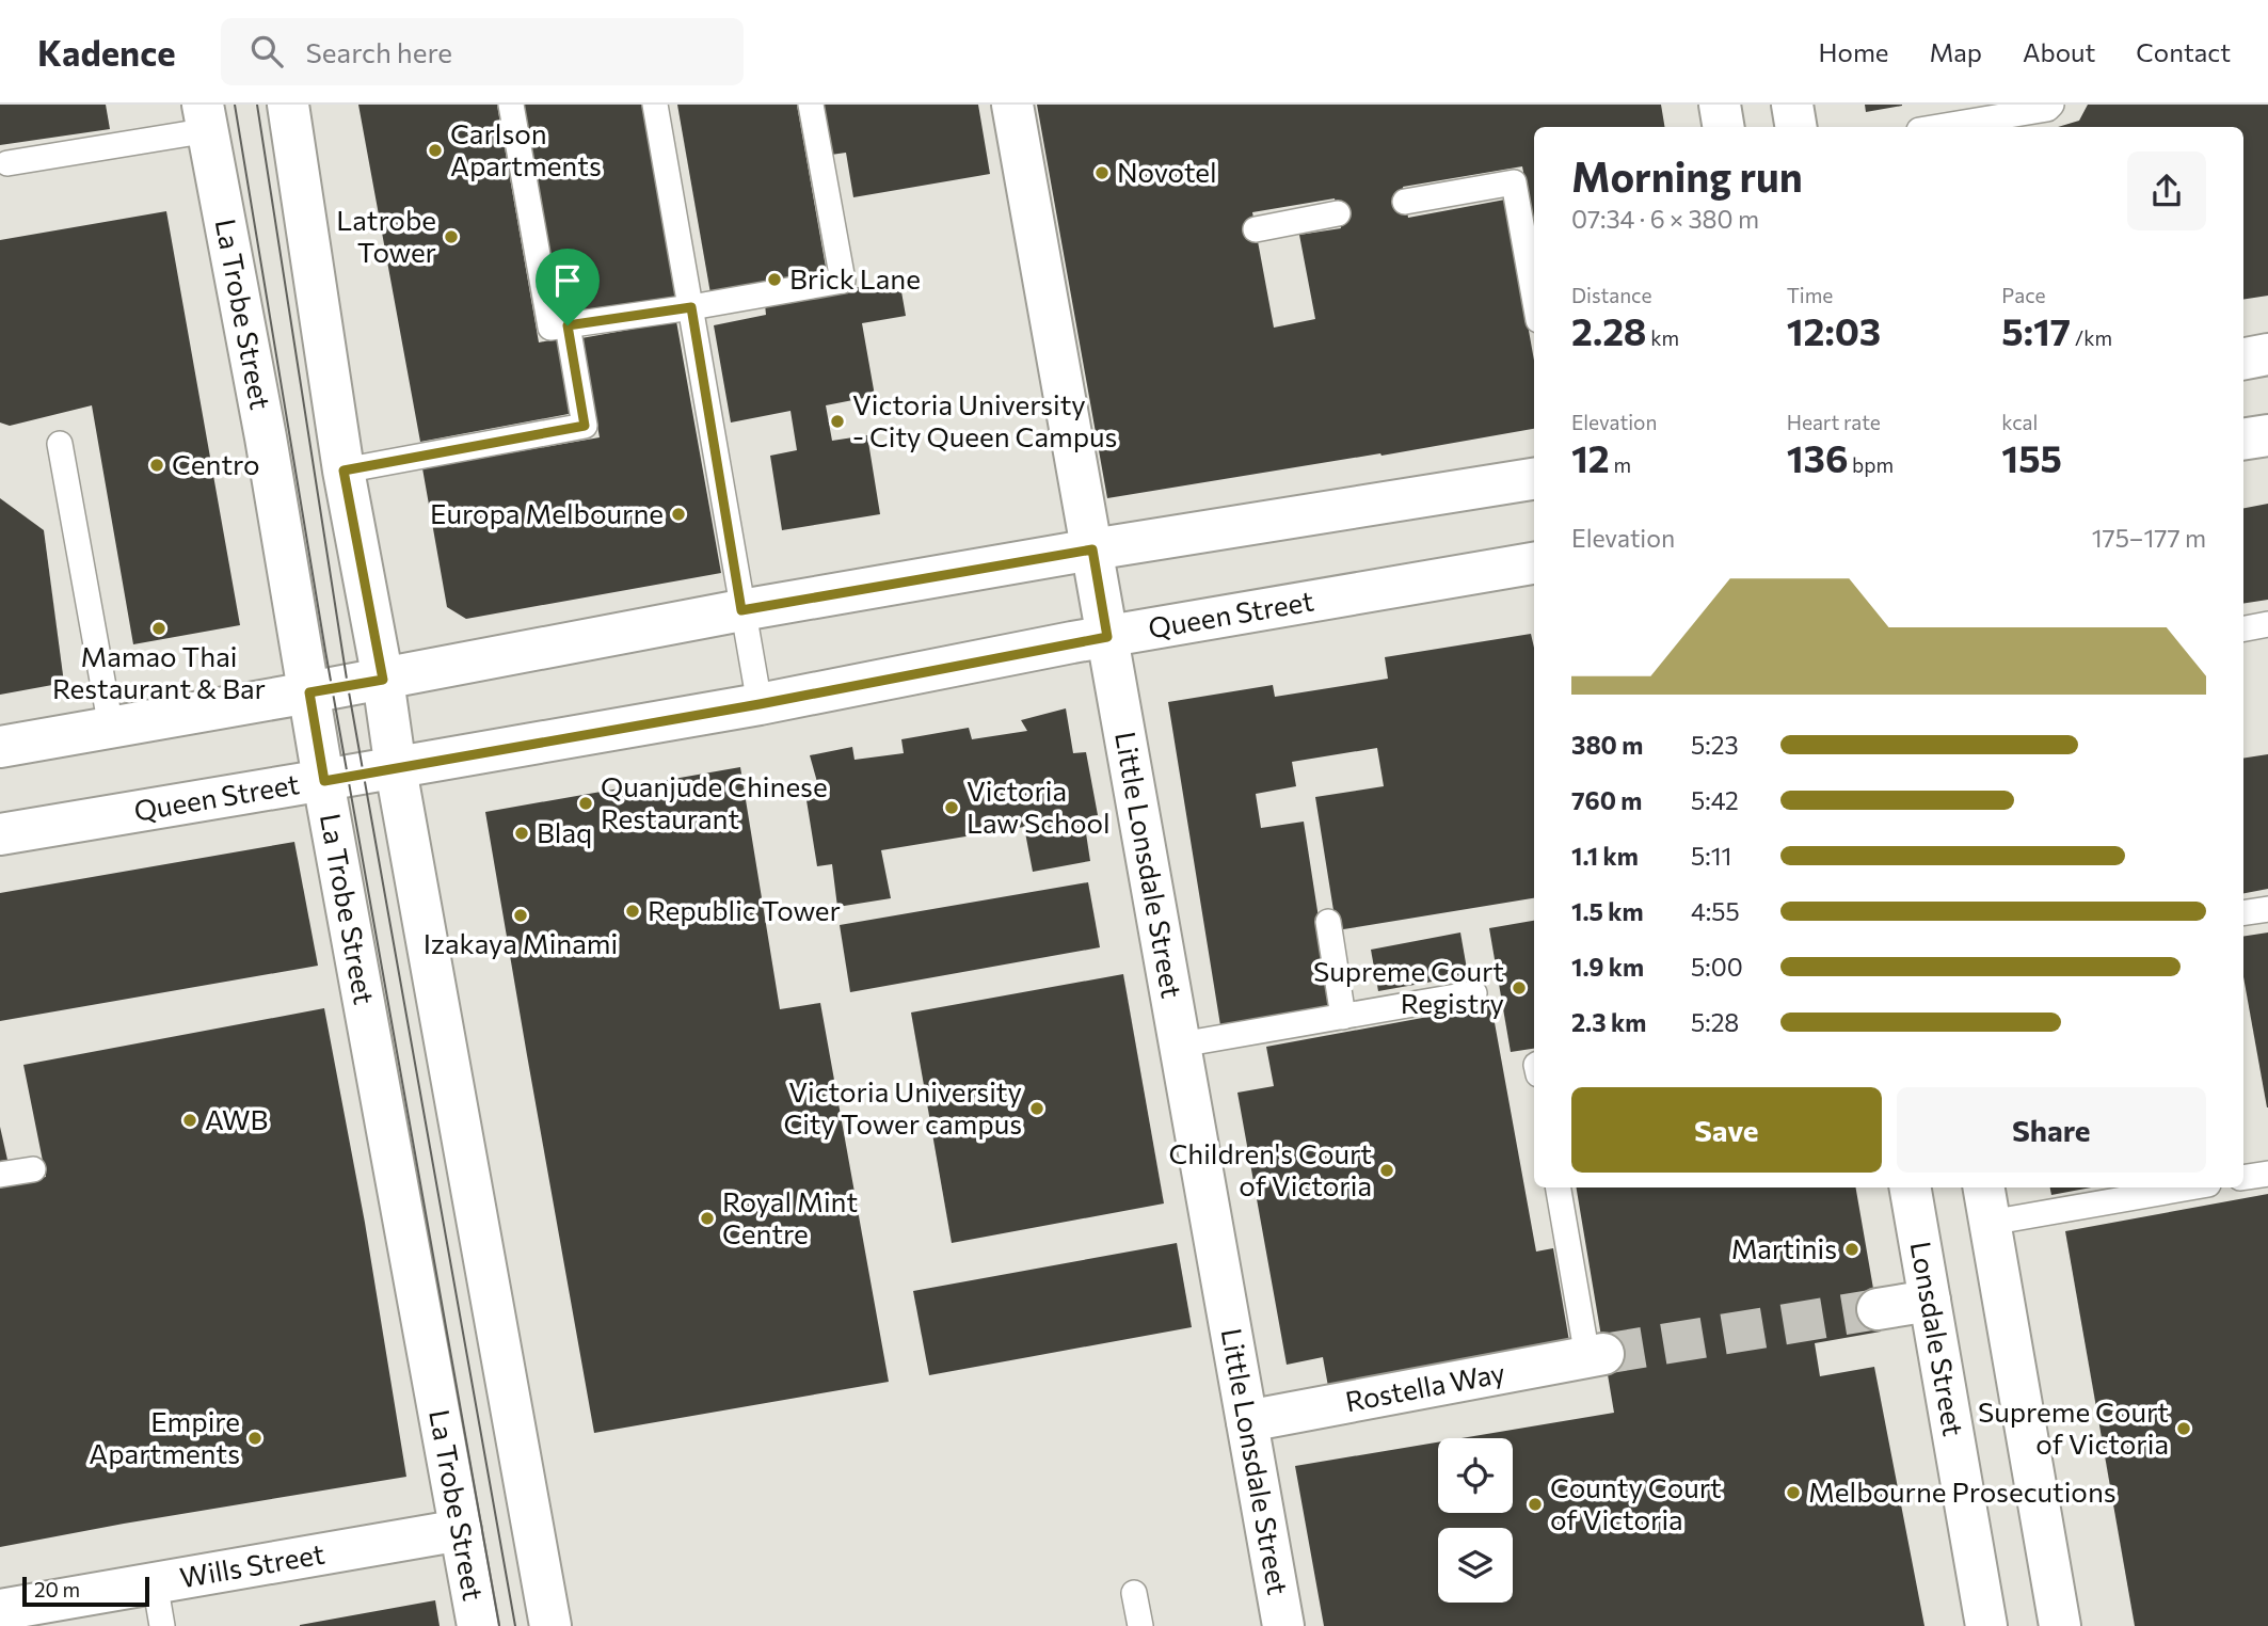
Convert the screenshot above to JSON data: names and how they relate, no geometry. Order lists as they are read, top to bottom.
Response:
{
  "streets": {
    "street": [
      "La Trobe Street",
      "Queen Street",
      "Little Lonsdale Street",
      "Lonsdale Street",
      "Rostella Way",
      "Wills Street"
    ]
  },
  "crossings": [
    ["La Trobe Street", "Queen Street"],
    ["La Trobe Street", "Wills Street"],
    ["Queen Street", "Little Lonsdale Street"],
    ["Little Lonsdale Street", "Rostella Way"]
  ],
  "places": [
    "Carlson Apartments",
    "Novotel",
    "Latrobe Tower",
    "Brick Lane",
    "Victoria University - City Queen Campus",
    "Centro",
    "Europa Melbourne",
    "Mamao Thai Restaurant & Bar",
    "Quanjude Chinese Restaurant",
    "Victoria Law School",
    "Blaq",
    "Republic Tower",
    "Izakaya Minami",
    "Supreme Court Registry",
    "Victoria University City Tower campus",
    "AWB",
    "Children's Court of Victoria",
    "Royal Mint Centre",
    "Martinis",
    "Supreme Court of Victoria",
    "Empire Apartments",
    "Melbourne Prosecutions",
    "County Court of Victoria"
  ],
  "scale_bar": "20 m",
  "page": {
    "header": "Kadence",
    "search": "Search here",
    "nav": [
      "Home",
      "Map",
      "About",
      "Contact"
    ],
    "heading": ["Morning run", "07:34 · 6 × 380 m"],
    "stats": [
      ["Distance", "2.28 km"],
      ["Time", "12:03"],
      ["Pace", "5:17 /km"],
      ["Elevation", "12 m"],
      ["Heart rate", "136 bpm"],
      ["kcal", "155"]
    ],
    "chart": ["Elevation", "175–177 m"],
    "list": [
      {
        "name": "380 m",
        "note": "5:23"
      },
      {
        "name": "760 m",
        "note": "5:42"
      },
      {
        "name": "1.1 km",
        "note": "5:11"
      },
      {
        "name": "1.5 km",
        "note": "4:55"
      },
      {
        "name": "1.9 km",
        "note": "5:00"
      },
      {
        "name": "2.3 km",
        "note": "5:28"
      }
    ],
    "buttons": ["Save", "Share"],
    "scale": "20 m"
  }
}
